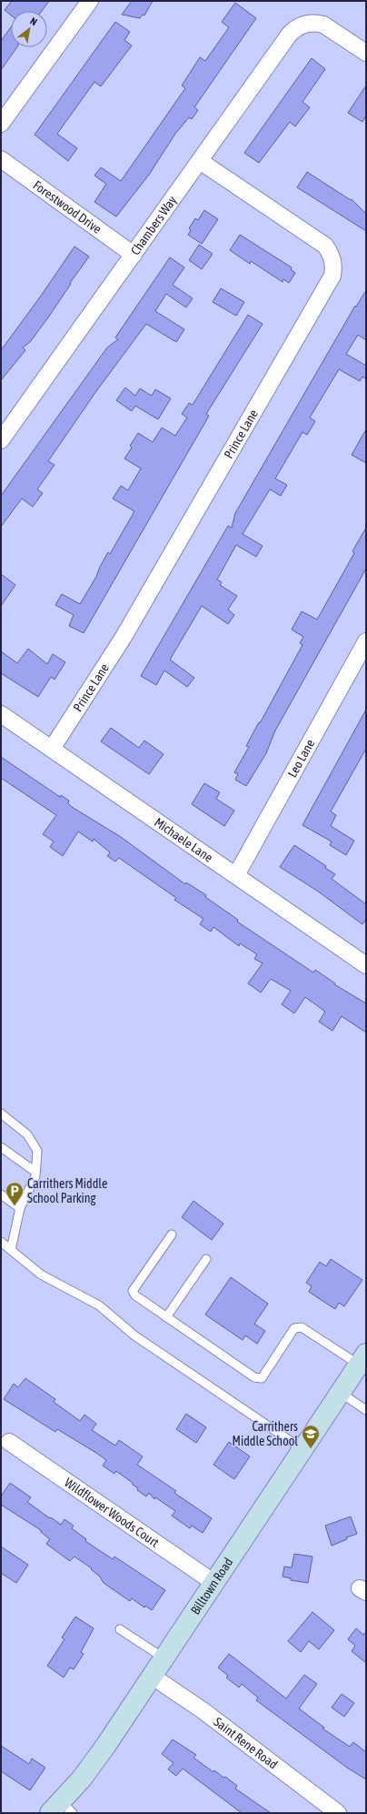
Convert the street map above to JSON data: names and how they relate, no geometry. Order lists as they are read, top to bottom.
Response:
{
  "streets": {
    "main road": ["Billtown Road"],
    "street": [
      "Forestwood Drive",
      "Chambers Way",
      "Prince Lane",
      "Leo Lane",
      "Michaele Lane",
      "Wildflower Woods Court",
      "Saint Rene Road"
    ]
  },
  "crossings": [
    ["Forestwood Drive", "Chambers Way"],
    ["Chambers Way", "Prince Lane"],
    ["Prince Lane", "Michaele Lane"],
    ["Leo Lane", "Michaele Lane"],
    ["Wildflower Woods Court", "Billtown Road"],
    ["Billtown Road", "Saint Rene Road"]
  ],
  "places": {
    "parking": ["Carrithers Middle School Parking"],
    "school or university": ["Carrithers Middle School"]
  },
  "north": "top right"
}
